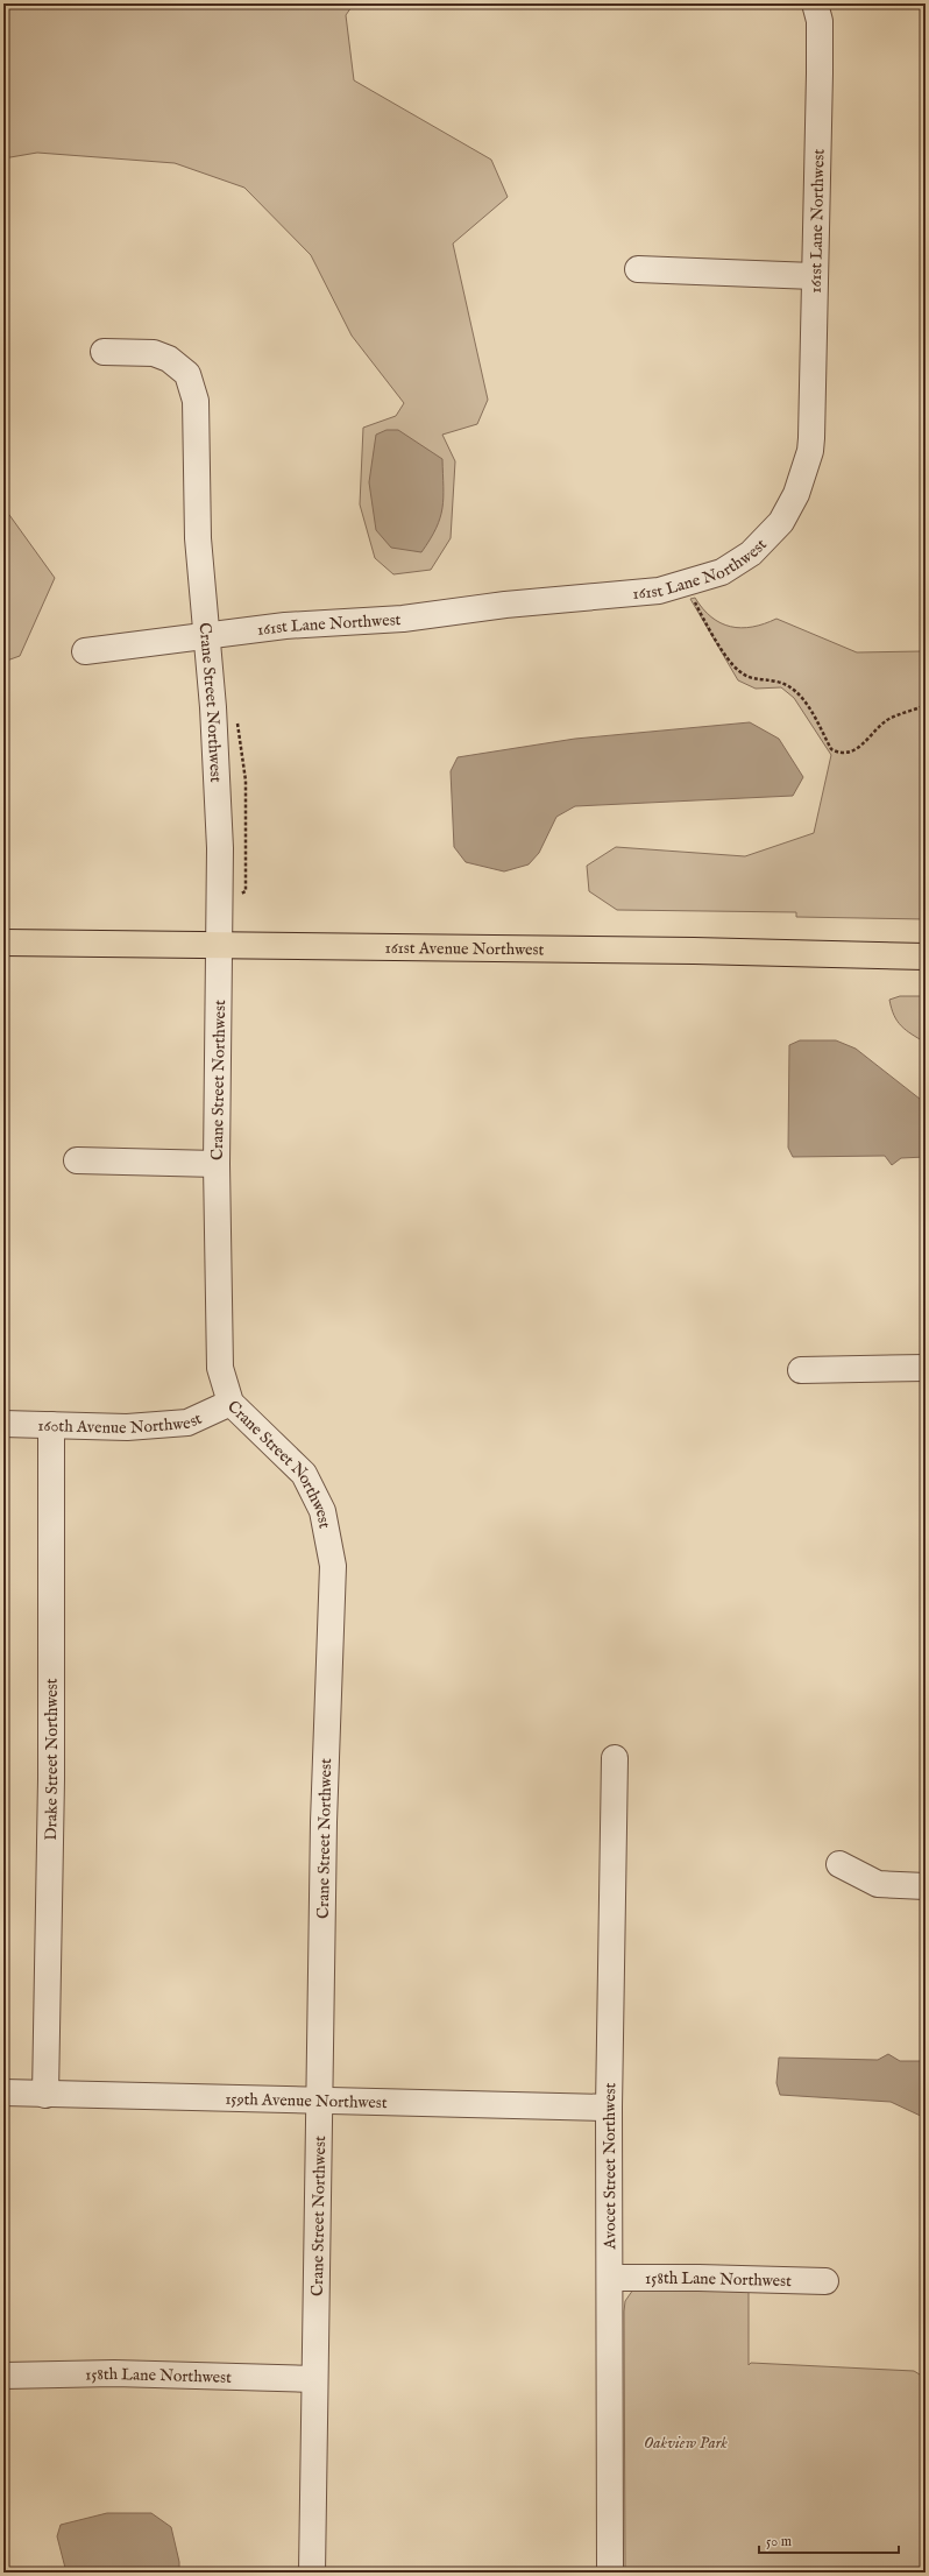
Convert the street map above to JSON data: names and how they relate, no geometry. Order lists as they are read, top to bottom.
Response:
{
  "streets": {
    "main road": ["161st Avenue Northwest"],
    "street": [
      "161st Lane Northwest",
      "Crane Street Northwest",
      "160th Avenue Northwest",
      "Drake Street Northwest",
      "159th Avenue Northwest",
      "Avocet Street Northwest",
      "158th Lane Northwest"
    ]
  },
  "crossings": [
    ["161st Lane Northwest", "Crane Street Northwest"],
    ["Crane Street Northwest", "161st Avenue Northwest"],
    ["Crane Street Northwest", "160th Avenue Northwest"],
    ["Crane Street Northwest", "159th Avenue Northwest"],
    ["Crane Street Northwest", "158th Lane Northwest"],
    ["160th Avenue Northwest", "Drake Street Northwest"],
    ["Drake Street Northwest", "159th Avenue Northwest"],
    ["159th Avenue Northwest", "Avocet Street Northwest"],
    ["Avocet Street Northwest", "158th Lane Northwest"]
  ],
  "parks": ["Oakview Park"],
  "scale_bar": "50 m"
}
